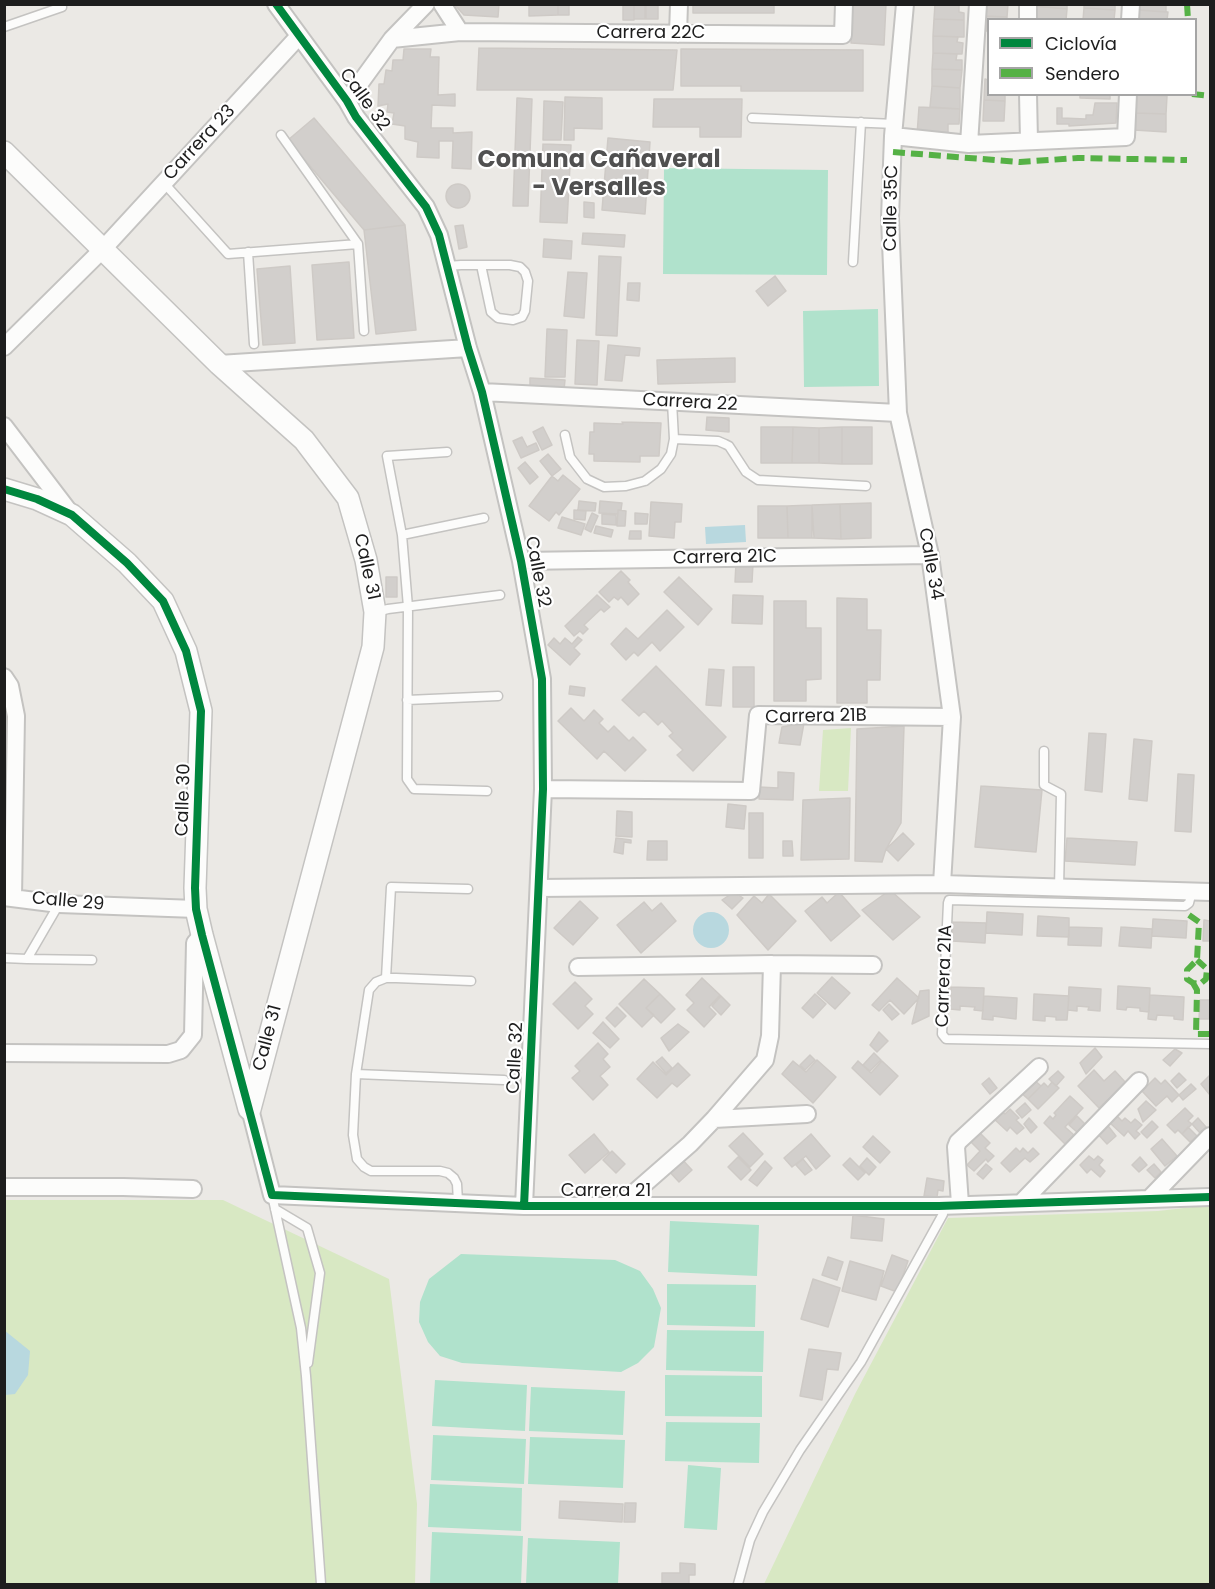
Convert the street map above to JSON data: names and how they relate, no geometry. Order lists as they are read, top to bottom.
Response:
{
  "streets": {
    "street": [
      "Carrera 22C",
      "Calle 32",
      "Carrera 23",
      "Calle 35C",
      "Carrera 22",
      "Carrera 21C",
      "Calle 34",
      "Calle 31",
      "Carrera 21B",
      "Calle 30",
      "Calle 29",
      "Carrera 21A",
      "Carrera 21"
    ]
  },
  "crossings": [
    ["Calle 32", "Carrera 23"],
    ["Calle 32", "Carrera 22"],
    ["Calle 32", "Carrera 21C"],
    ["Calle 32", "Carrera 21B"],
    ["Calle 32", "Carrera 21A"],
    ["Calle 32", "Carrera 21"],
    ["Carrera 23", "Calle 31"],
    ["Calle 35C", "Carrera 22"],
    ["Calle 35C", "Calle 34"],
    ["Carrera 22", "Calle 34"],
    ["Carrera 21C", "Calle 34"],
    ["Calle 34", "Carrera 21B"],
    ["Calle 31", "Calle 30"],
    ["Calle 30", "Calle 29"],
    ["Calle 30", "Carrera 21"]
  ],
  "districts": ["Comuna Cañaveral - Versalles"],
  "legend": ["Ciclovía", "Sendero"]
}
